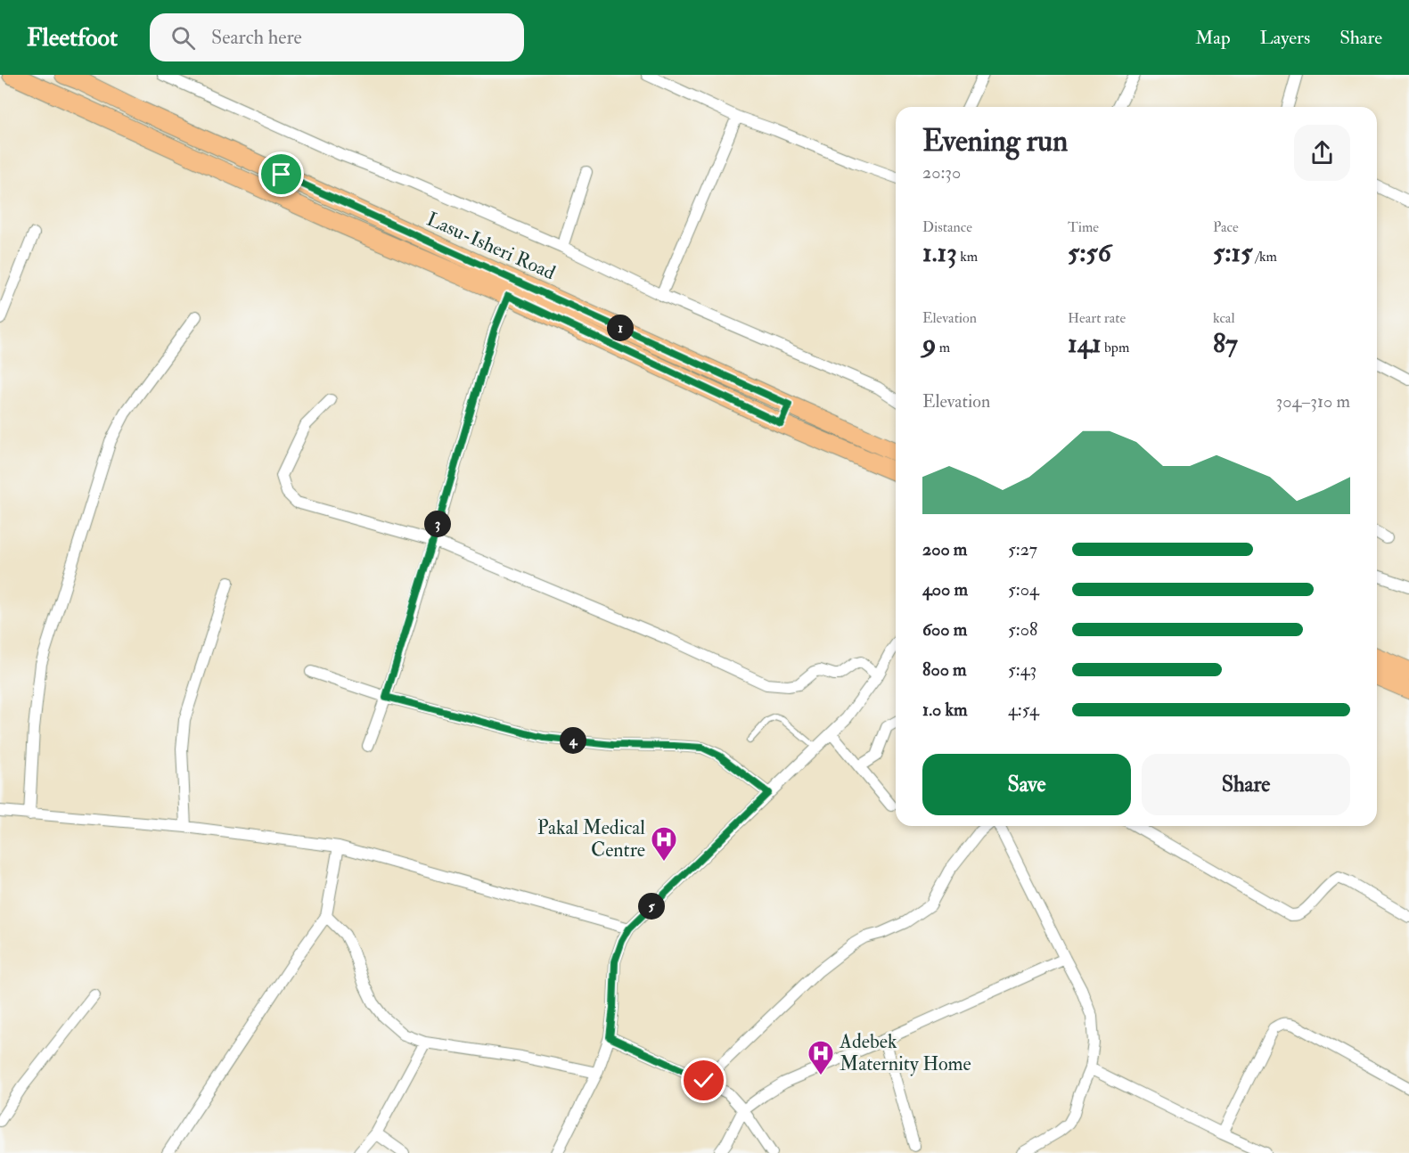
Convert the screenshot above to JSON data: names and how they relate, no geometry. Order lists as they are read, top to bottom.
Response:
{
  "streets": {
    "main road": ["Lasu-Isheri Road"]
  },
  "places": {
    "hospital": ["Pakal Medical Centre", "Adebek Maternity Home"]
  },
  "page": {
    "header": "Fleetfoot",
    "search": "Search here",
    "nav": ["Map", "Layers", "Share"],
    "heading": ["Evening run", "20:30"],
    "stats": [
      ["Distance", "1.13 km"],
      ["Time", "5:56"],
      ["Pace", "5:15 /km"],
      ["Elevation", "9 m"],
      ["Heart rate", "141 bpm"],
      ["kcal", "87"]
    ],
    "pins": [
      "1",
      "3",
      "4",
      "5"
    ],
    "chart": ["Elevation", "304–310 m"],
    "list": [
      {
        "name": "200 m",
        "note": "5:27"
      },
      {
        "name": "400 m",
        "note": "5:04"
      },
      {
        "name": "600 m",
        "note": "5:08"
      },
      {
        "name": "800 m",
        "note": "5:43"
      },
      {
        "name": "1.0 km",
        "note": "4:54"
      }
    ],
    "buttons": ["Save", "Share"]
  }
}
